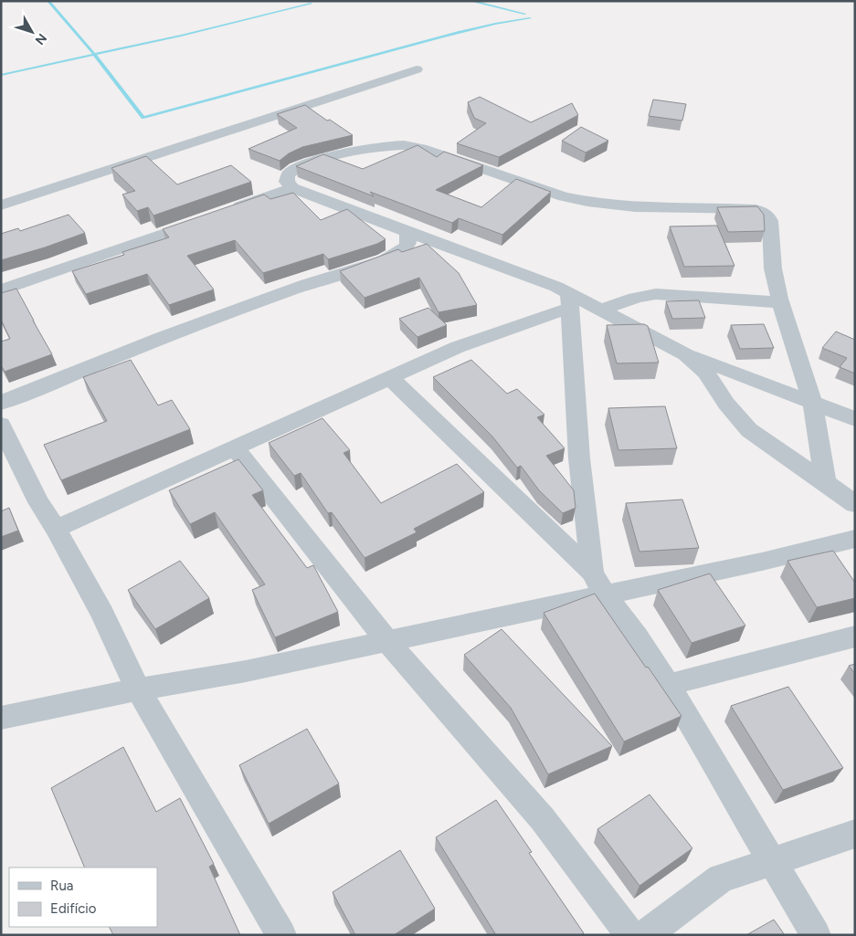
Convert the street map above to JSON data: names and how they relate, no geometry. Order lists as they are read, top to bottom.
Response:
{
  "legend": ["Rua", "Edifício"],
  "north": "bottom right"
}
